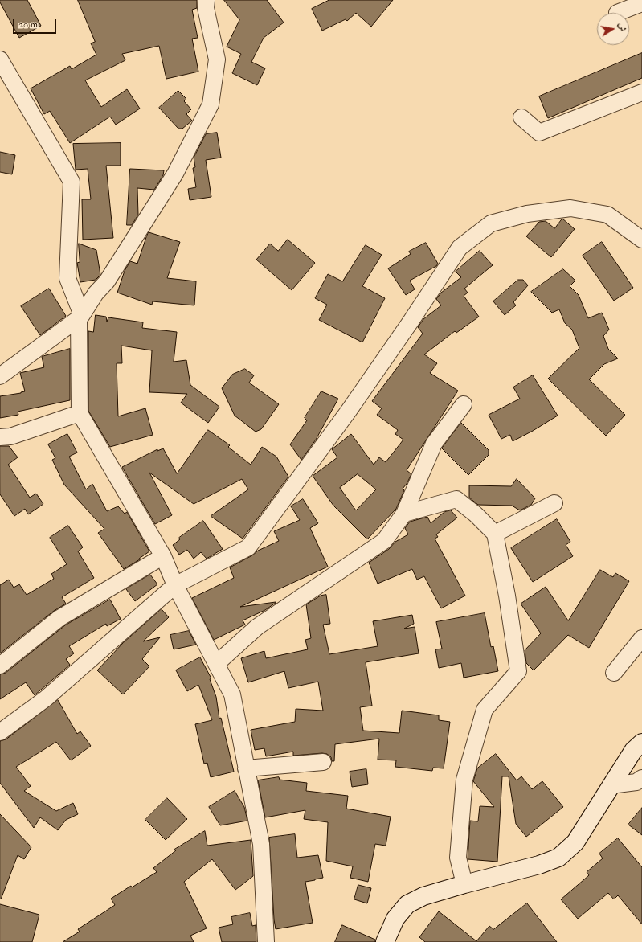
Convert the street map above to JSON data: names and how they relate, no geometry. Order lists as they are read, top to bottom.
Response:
{
  "scale_bar": "20 m",
  "north": "right"
}
